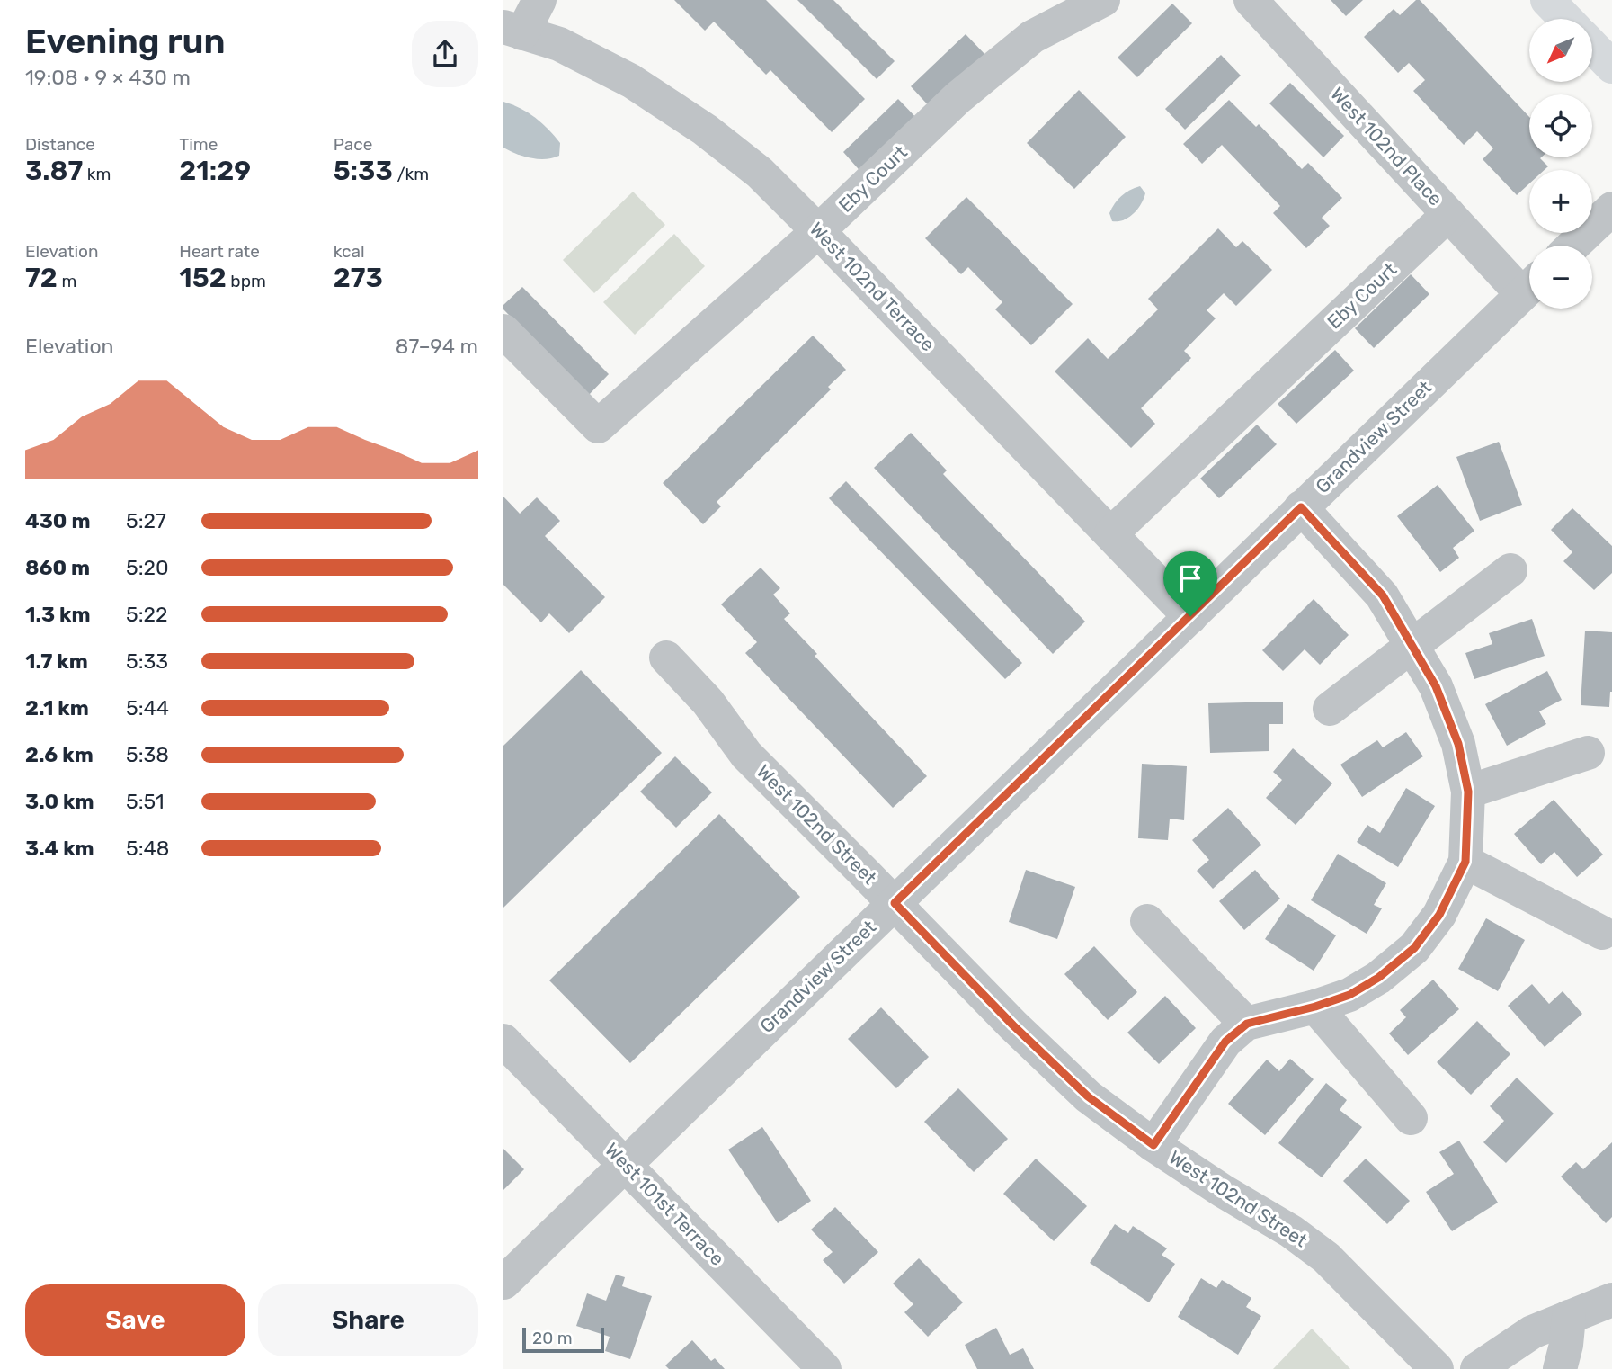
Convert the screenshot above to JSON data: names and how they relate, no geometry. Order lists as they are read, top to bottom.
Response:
{
  "streets": {
    "street": [
      "West 102nd Place",
      "Eby Court",
      "West 102nd Terrace",
      "Grandview Street",
      "West 102nd Street",
      "West 101st Terrace"
    ]
  },
  "crossings": [
    ["West 102nd Place", "Eby Court"],
    ["Eby Court", "West 102nd Terrace"],
    ["West 102nd Terrace", "Grandview Street"],
    ["Grandview Street", "West 102nd Street"],
    ["Grandview Street", "West 101st Terrace"]
  ],
  "scale_bar": "20 m",
  "north": "bottom left",
  "page": {
    "heading": ["Evening run", "19:08 · 9 × 430 m"],
    "map_buttons": ["+", "−"],
    "stats": [
      ["Distance", "3.87 km"],
      ["Time", "21:29"],
      ["Pace", "5:33 /km"],
      ["Elevation", "72 m"],
      ["Heart rate", "152 bpm"],
      ["kcal", "273"]
    ],
    "chart": ["Elevation", "87–94 m"],
    "list": [
      {
        "name": "430 m",
        "note": "5:27"
      },
      {
        "name": "860 m",
        "note": "5:20"
      },
      {
        "name": "1.3 km",
        "note": "5:22"
      },
      {
        "name": "1.7 km",
        "note": "5:33"
      },
      {
        "name": "2.1 km",
        "note": "5:44"
      },
      {
        "name": "2.6 km",
        "note": "5:38"
      },
      {
        "name": "3.0 km",
        "note": "5:51"
      },
      {
        "name": "3.4 km",
        "note": "5:48"
      }
    ],
    "buttons": ["Save", "Share"],
    "scale": "20 m"
  }
}
